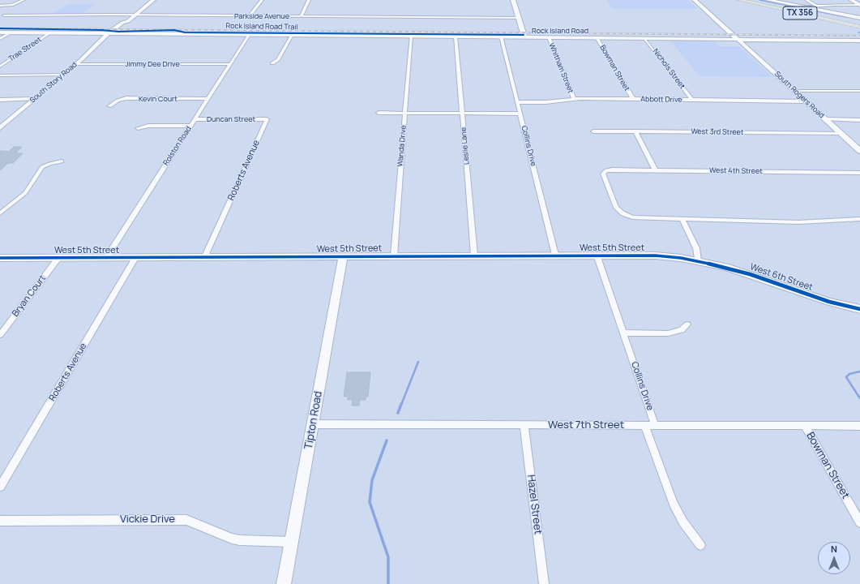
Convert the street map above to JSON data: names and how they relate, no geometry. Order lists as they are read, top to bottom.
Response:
{
  "streets": {
    "main road": [
      "TX 356",
      "Rock Island Road",
      "South Story Road",
      "South Rogers Road",
      "West 5th Street",
      "West 6th Street",
      "Tipton Road"
    ],
    "street": [
      "Parkside Avenue",
      "Trae Street",
      "Jimmy Dee Drive",
      "Whitham Street",
      "Bowman Street",
      "Nichols Street",
      "Kevin Court",
      "Abbott Drive",
      "Duncan Street",
      "West 3rd Street",
      "Rolston Road",
      "Wanda Drive",
      "Leslie Lane",
      "Collins Drive",
      "Roberts Avenue",
      "West 4th Street",
      "Bryan Court",
      "West 7th Street",
      "Hazel Street",
      "Vickie Drive"
    ],
    "cycle path": ["Rock Island Road Trail"]
  },
  "crossings": [
    ["Rock Island Road", "Whitham Street"],
    ["Rock Island Road", "Bowman Street"],
    ["Rock Island Road", "Nichols Street"],
    ["Rock Island Road", "South Story Road"],
    ["Rock Island Road", "South Rogers Road"],
    ["Rock Island Road", "Rolston Road"],
    ["Rock Island Road", "Wanda Drive"],
    ["Rock Island Road", "Leslie Lane"],
    ["Rock Island Road", "Collins Drive"],
    ["Jimmy Dee Drive", "South Story Road"],
    ["Jimmy Dee Drive", "Rolston Road"],
    ["Whitham Street", "Abbott Drive"],
    ["Bowman Street", "Abbott Drive"],
    ["Bowman Street", "West 7th Street"],
    ["Nichols Street", "Abbott Drive"],
    ["South Rogers Road", "Abbott Drive"],
    ["South Rogers Road", "West 3rd Street"],
    ["Kevin Court", "Rolston Road"],
    ["Abbott Drive", "Collins Drive"],
    ["Duncan Street", "Rolston Road"],
    ["Duncan Street", "Roberts Avenue"],
    ["Rolston Road", "West 5th Street"],
    ["Wanda Drive", "West 5th Street"],
    ["Leslie Lane", "West 5th Street"],
    ["Collins Drive", "West 5th Street"],
    ["Collins Drive", "West 7th Street"],
    ["Roberts Avenue", "West 5th Street"],
    ["West 5th Street", "West 6th Street"],
    ["West 5th Street", "Bryan Court"],
    ["West 5th Street", "Tipton Road"],
    ["Tipton Road", "West 7th Street"],
    ["Tipton Road", "Vickie Drive"],
    ["West 7th Street", "Hazel Street"]
  ],
  "north": "top"
}
